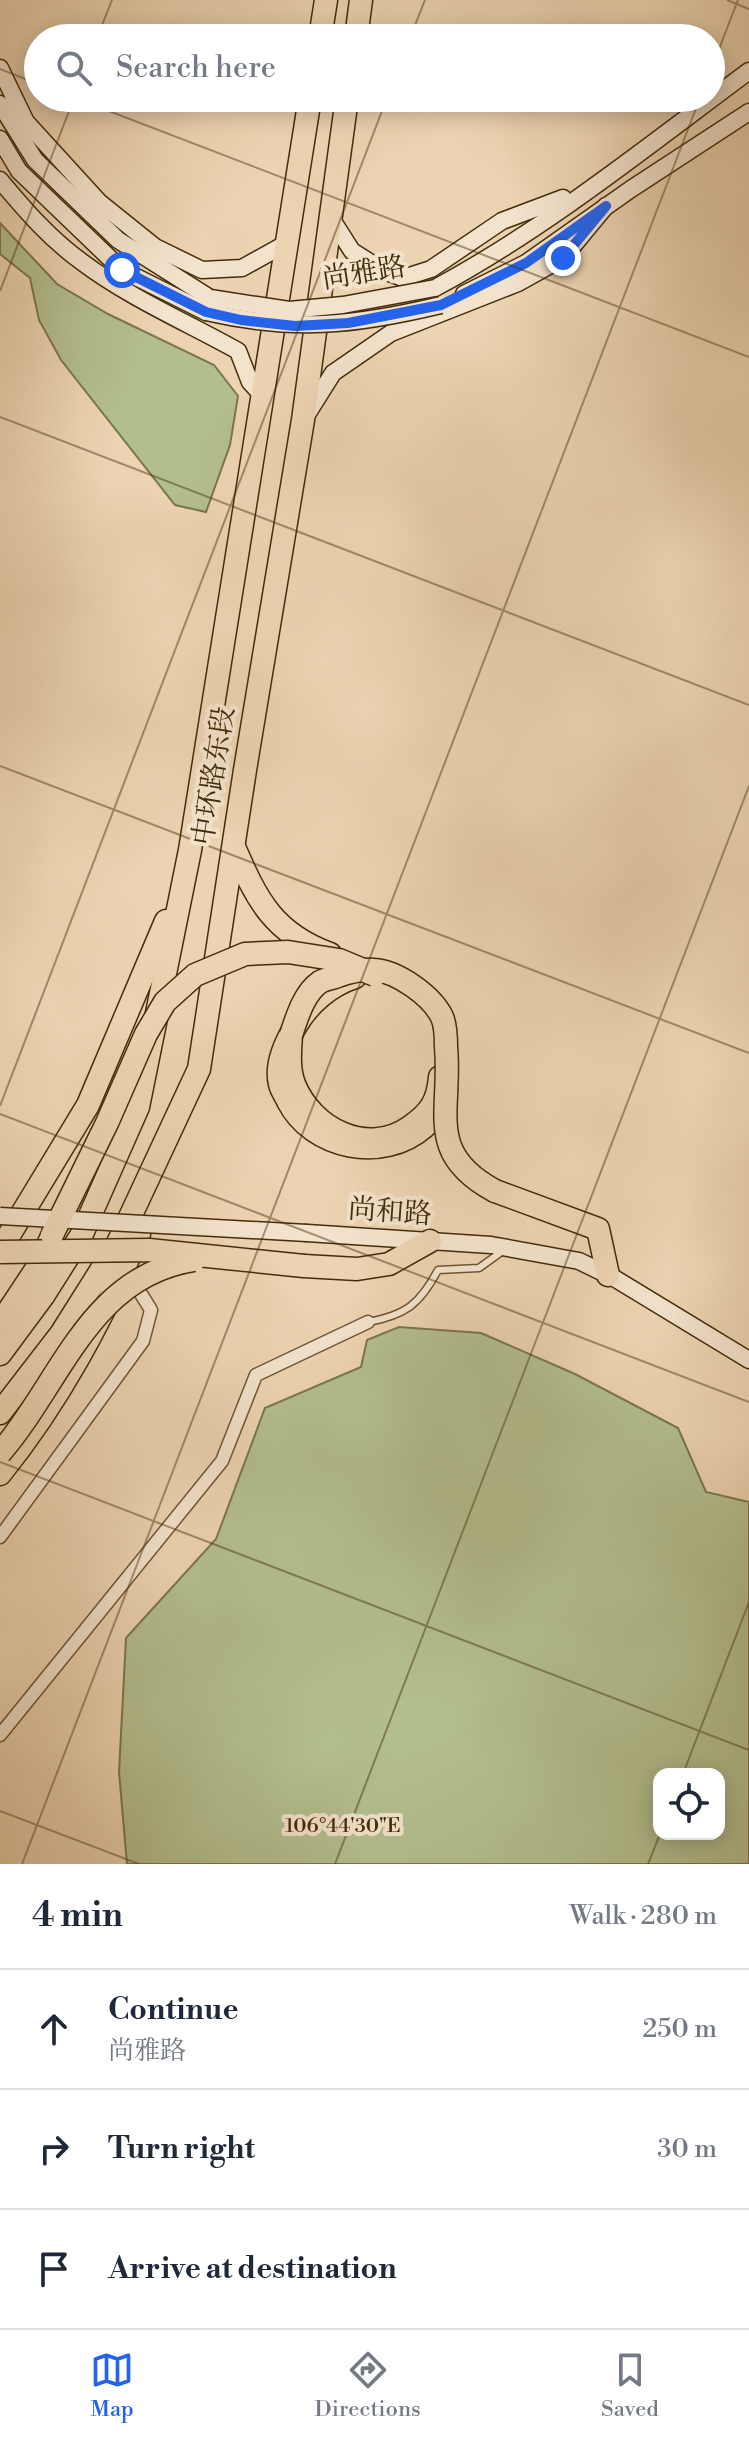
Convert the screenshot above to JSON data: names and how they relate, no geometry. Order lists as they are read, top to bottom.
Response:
{
  "streets": {
    "highway": ["中环路东段"],
    "main road": ["尚雅路", "尚和路"]
  },
  "page": {
    "search": "Search here",
    "heading": ["4 min", "Walk · 280 m"],
    "list": [
      ["Continue", "尚雅路", "250 m"],
      ["Turn right", "30 m"],
      "Arrive at destination"
    ],
    "nav": ["Map", "Directions", "Saved"]
  },
  "coordinates": ["106°44'30\"E"]
}
